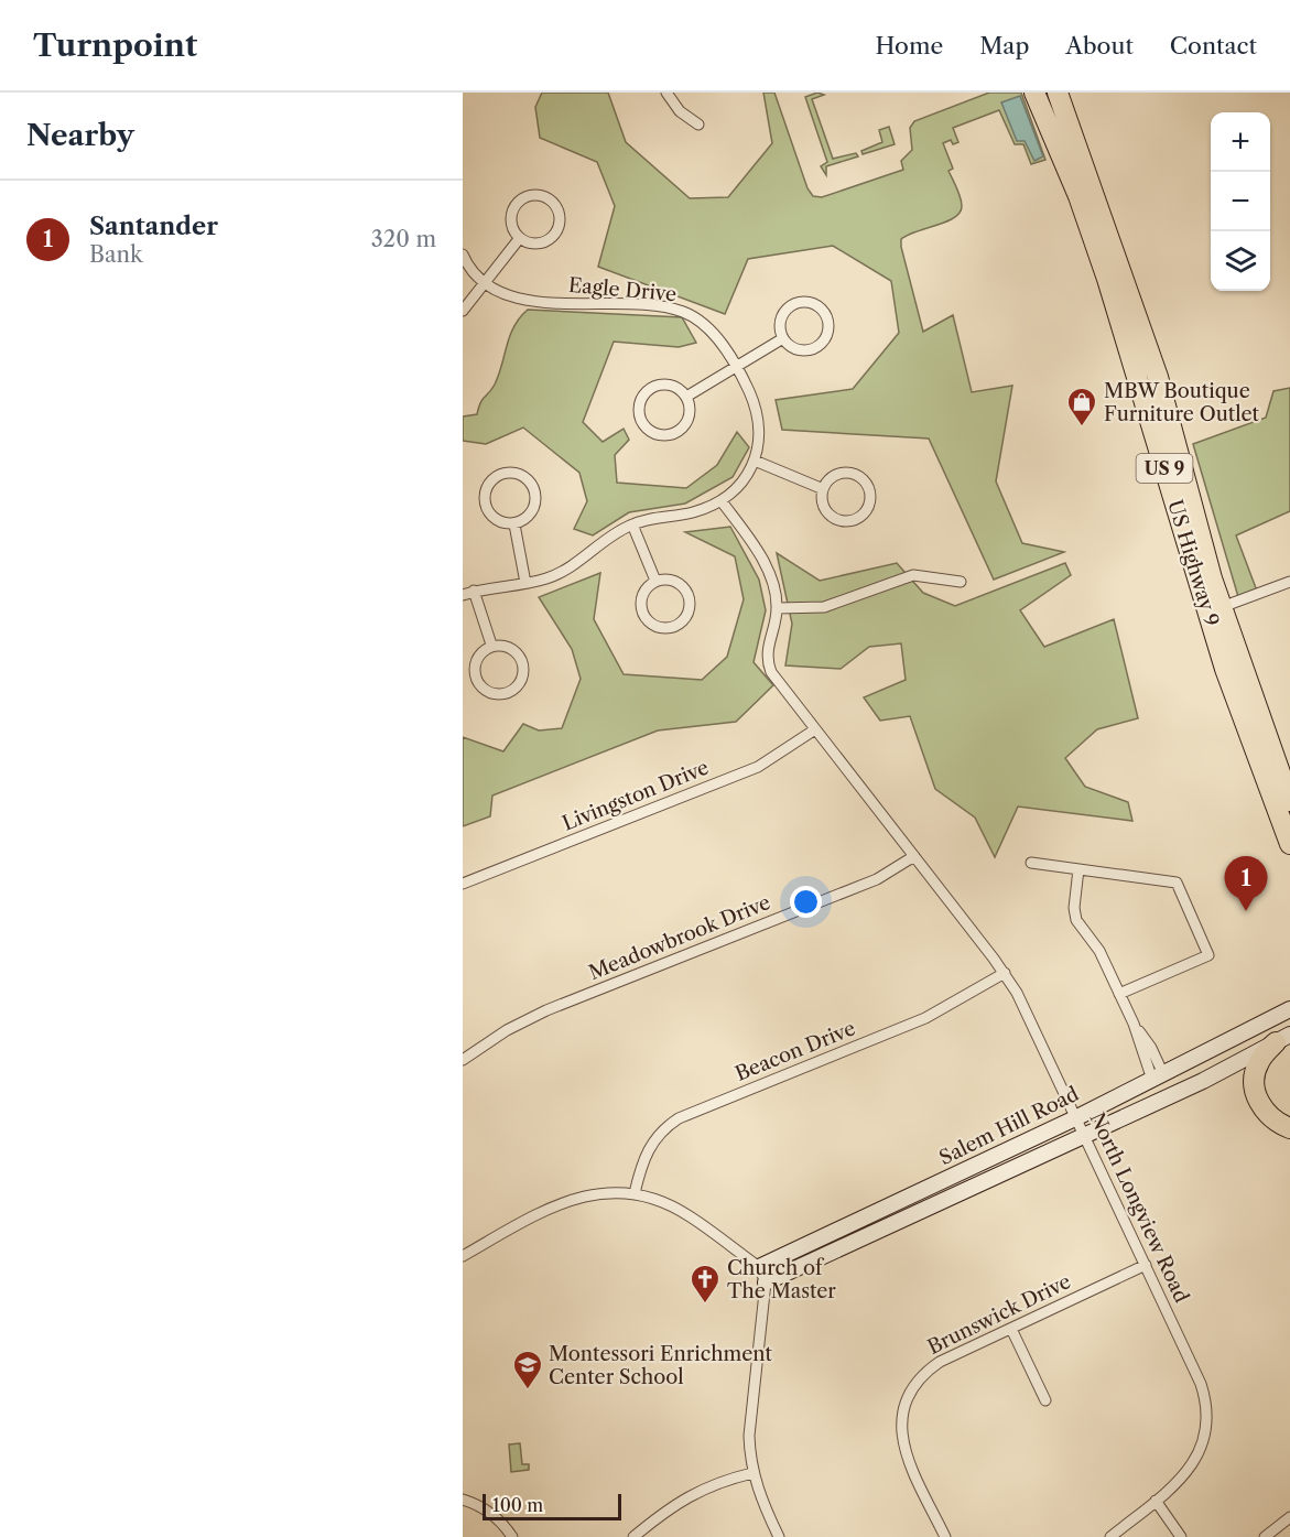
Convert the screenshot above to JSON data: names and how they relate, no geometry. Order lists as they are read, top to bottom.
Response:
{
  "streets": {
    "highway": ["US 9", "US Highway 9"],
    "street": [
      "Eagle Drive",
      "Livingston Drive",
      "Meadowbrook Drive",
      "Beacon Drive",
      "Salem Hill Road",
      "North Longview Road",
      "Brunswick Drive"
    ]
  },
  "crossings": [
    ["Livingston Drive", "North Longview Road"],
    ["Meadowbrook Drive", "North Longview Road"],
    ["Beacon Drive", "North Longview Road"],
    ["Salem Hill Road", "North Longview Road"],
    ["North Longview Road", "Brunswick Drive"]
  ],
  "places": {
    "shop": ["MBW Boutique Furniture Outlet"],
    "church": ["Church of The Master"],
    "school or university": ["Montessori Enrichment Center School"]
  },
  "scale_bar": "100 m",
  "page": {
    "header": "Turnpoint",
    "nav": [
      "Home",
      "Map",
      "About",
      "Contact"
    ],
    "heading": "Nearby",
    "map_buttons": ["+", "−"],
    "list": [
      {
        "mark": "1",
        "name": "Santander",
        "note": "Bank",
        "value": "320 m"
      }
    ],
    "pins": "1",
    "scale": "100 m"
  }
}
